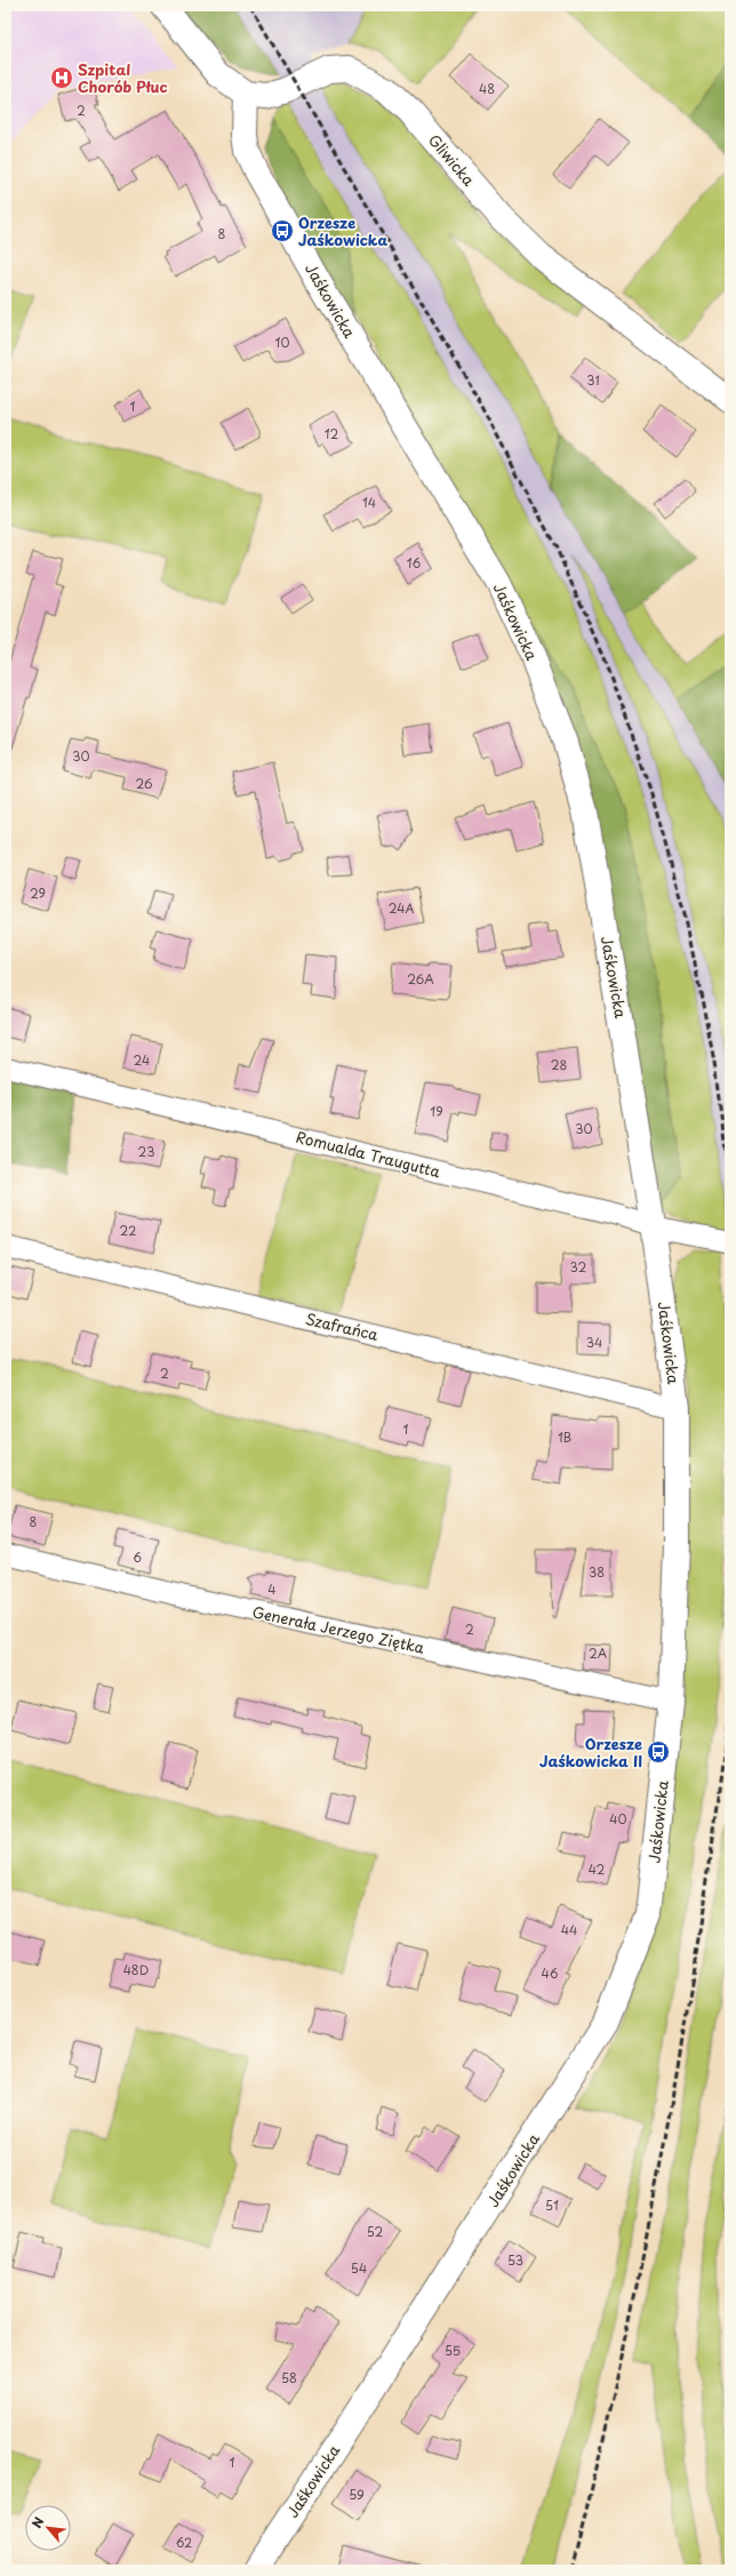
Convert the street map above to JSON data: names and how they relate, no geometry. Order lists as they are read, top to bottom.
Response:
{
  "streets": {
    "street": [
      "Gliwicka",
      "Jaśkowicka",
      "Romualda Traugutta",
      "Szafrańca",
      "Generała Jerzego Ziętka"
    ]
  },
  "crossings": [
    ["Gliwicka", "Jaśkowicka"],
    ["Jaśkowicka", "Romualda Traugutta"],
    ["Jaśkowicka", "Szafrańca"],
    ["Jaśkowicka", "Generała Jerzego Ziętka"]
  ],
  "places": {
    "hospital": ["Szpital Chorób Płuc"],
    "bus stop": ["Orzesze Jaśkowicka", "Orzesze Jaśkowicka II"]
  },
  "house_numbers": [
    "48",
    "2",
    "8",
    "10",
    "31",
    "1",
    "12",
    "14",
    "16",
    "30",
    "26",
    "29",
    "24A",
    "26A",
    "24",
    "28",
    "19",
    "30",
    "23",
    "22",
    "32",
    "34",
    "2",
    "1",
    "1B",
    "8",
    "6",
    "38",
    "4",
    "2",
    "2A",
    "40",
    "42",
    "44",
    "48D",
    "46",
    "51",
    "52",
    "53",
    "54",
    "55",
    "58",
    "1",
    "59",
    "62"
  ],
  "north": "top left"
}
